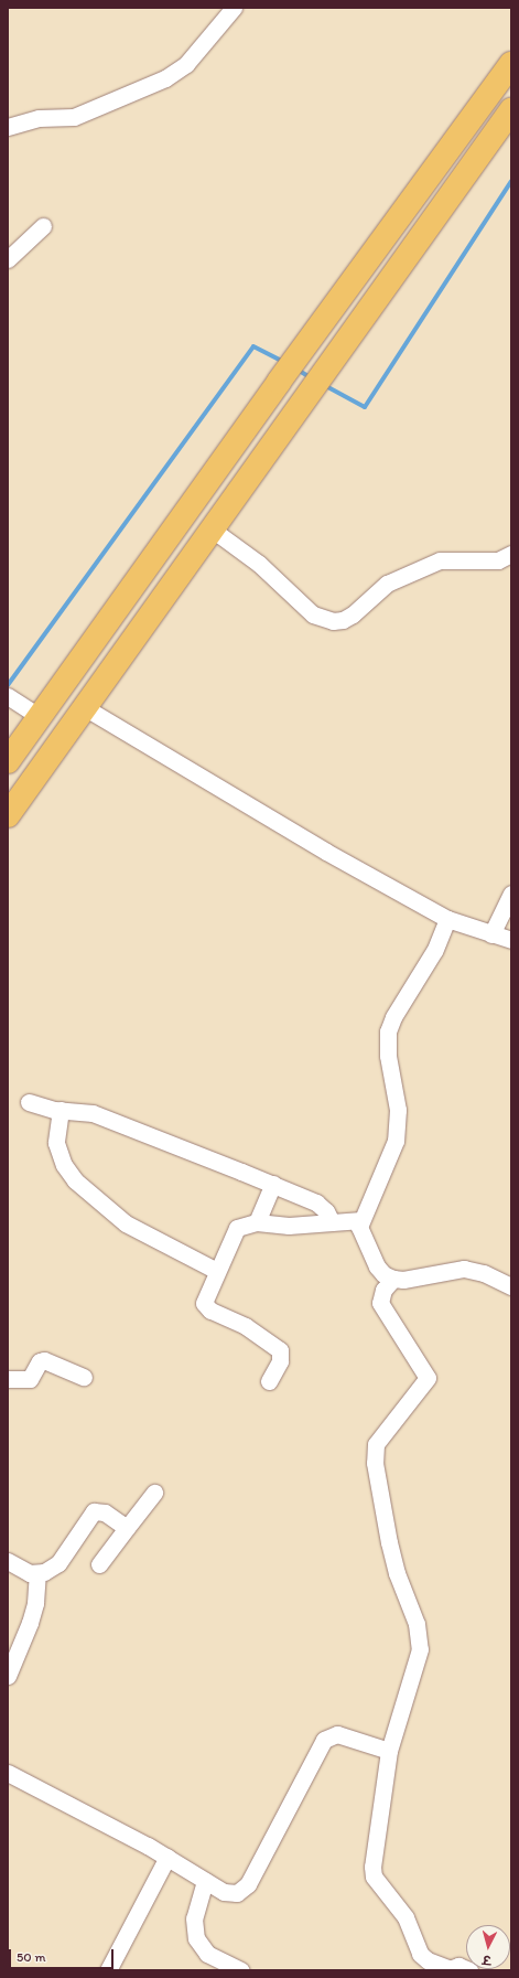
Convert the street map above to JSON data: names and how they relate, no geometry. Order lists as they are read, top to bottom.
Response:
{
  "scale_bar": "50 m",
  "north": "bottom"
}
